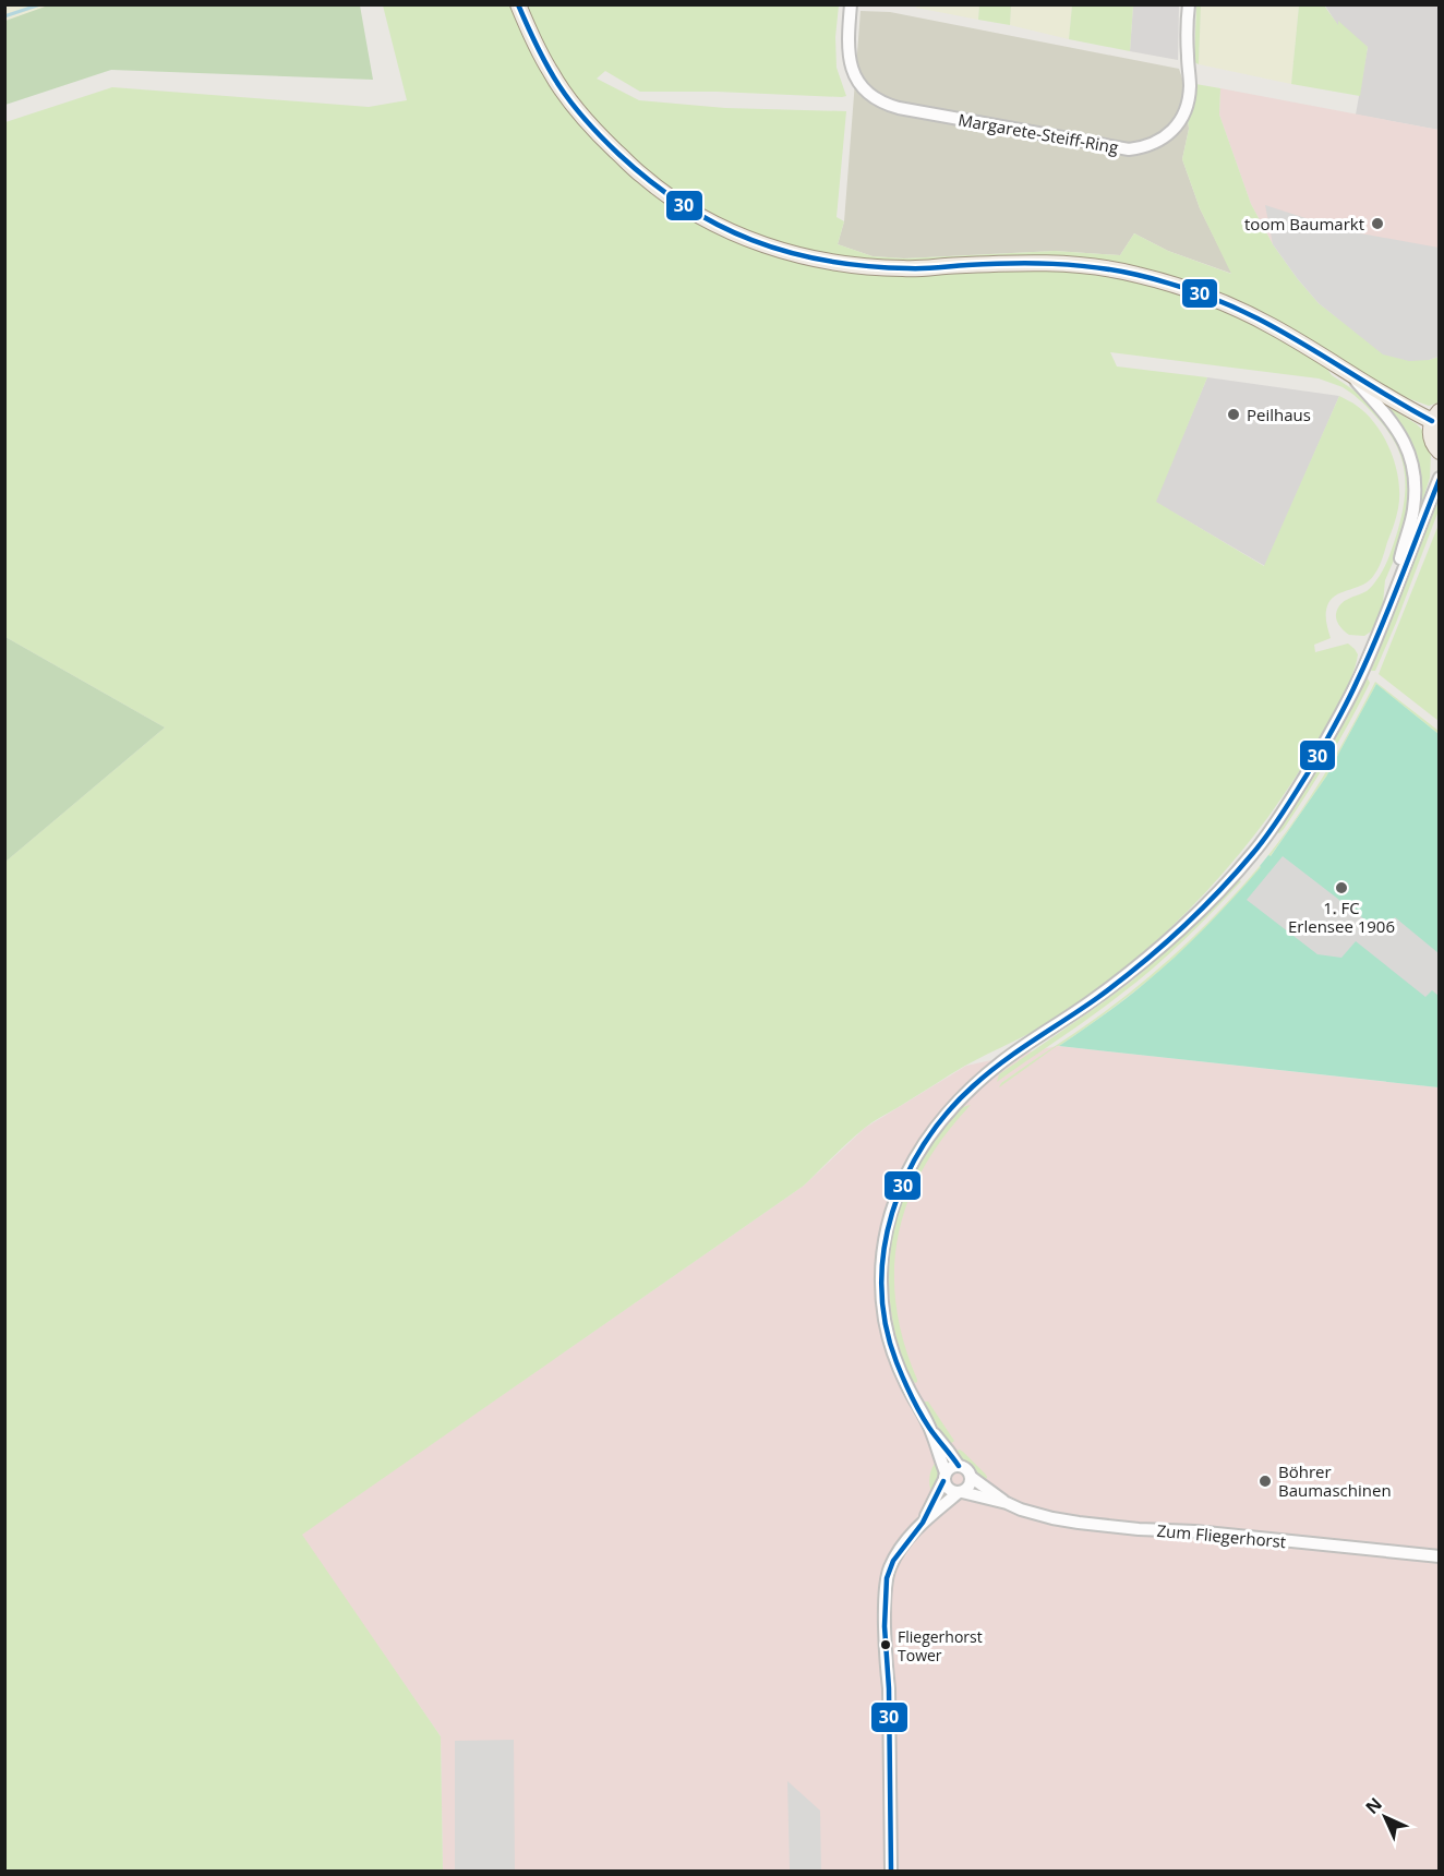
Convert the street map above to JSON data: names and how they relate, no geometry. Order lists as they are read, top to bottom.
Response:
{
  "streets": {
    "street": ["Margarete-Steiff-Ring", "Zum Fliegerhorst"]
  },
  "places": [
    "toom Baumarkt",
    "Peilhaus",
    "1. FC Erlensee 1906",
    "Böhrer Baumaschinen",
    "Fliegerhorst Tower"
  ],
  "lines": ["transit line 30"],
  "north": "top left"
}
